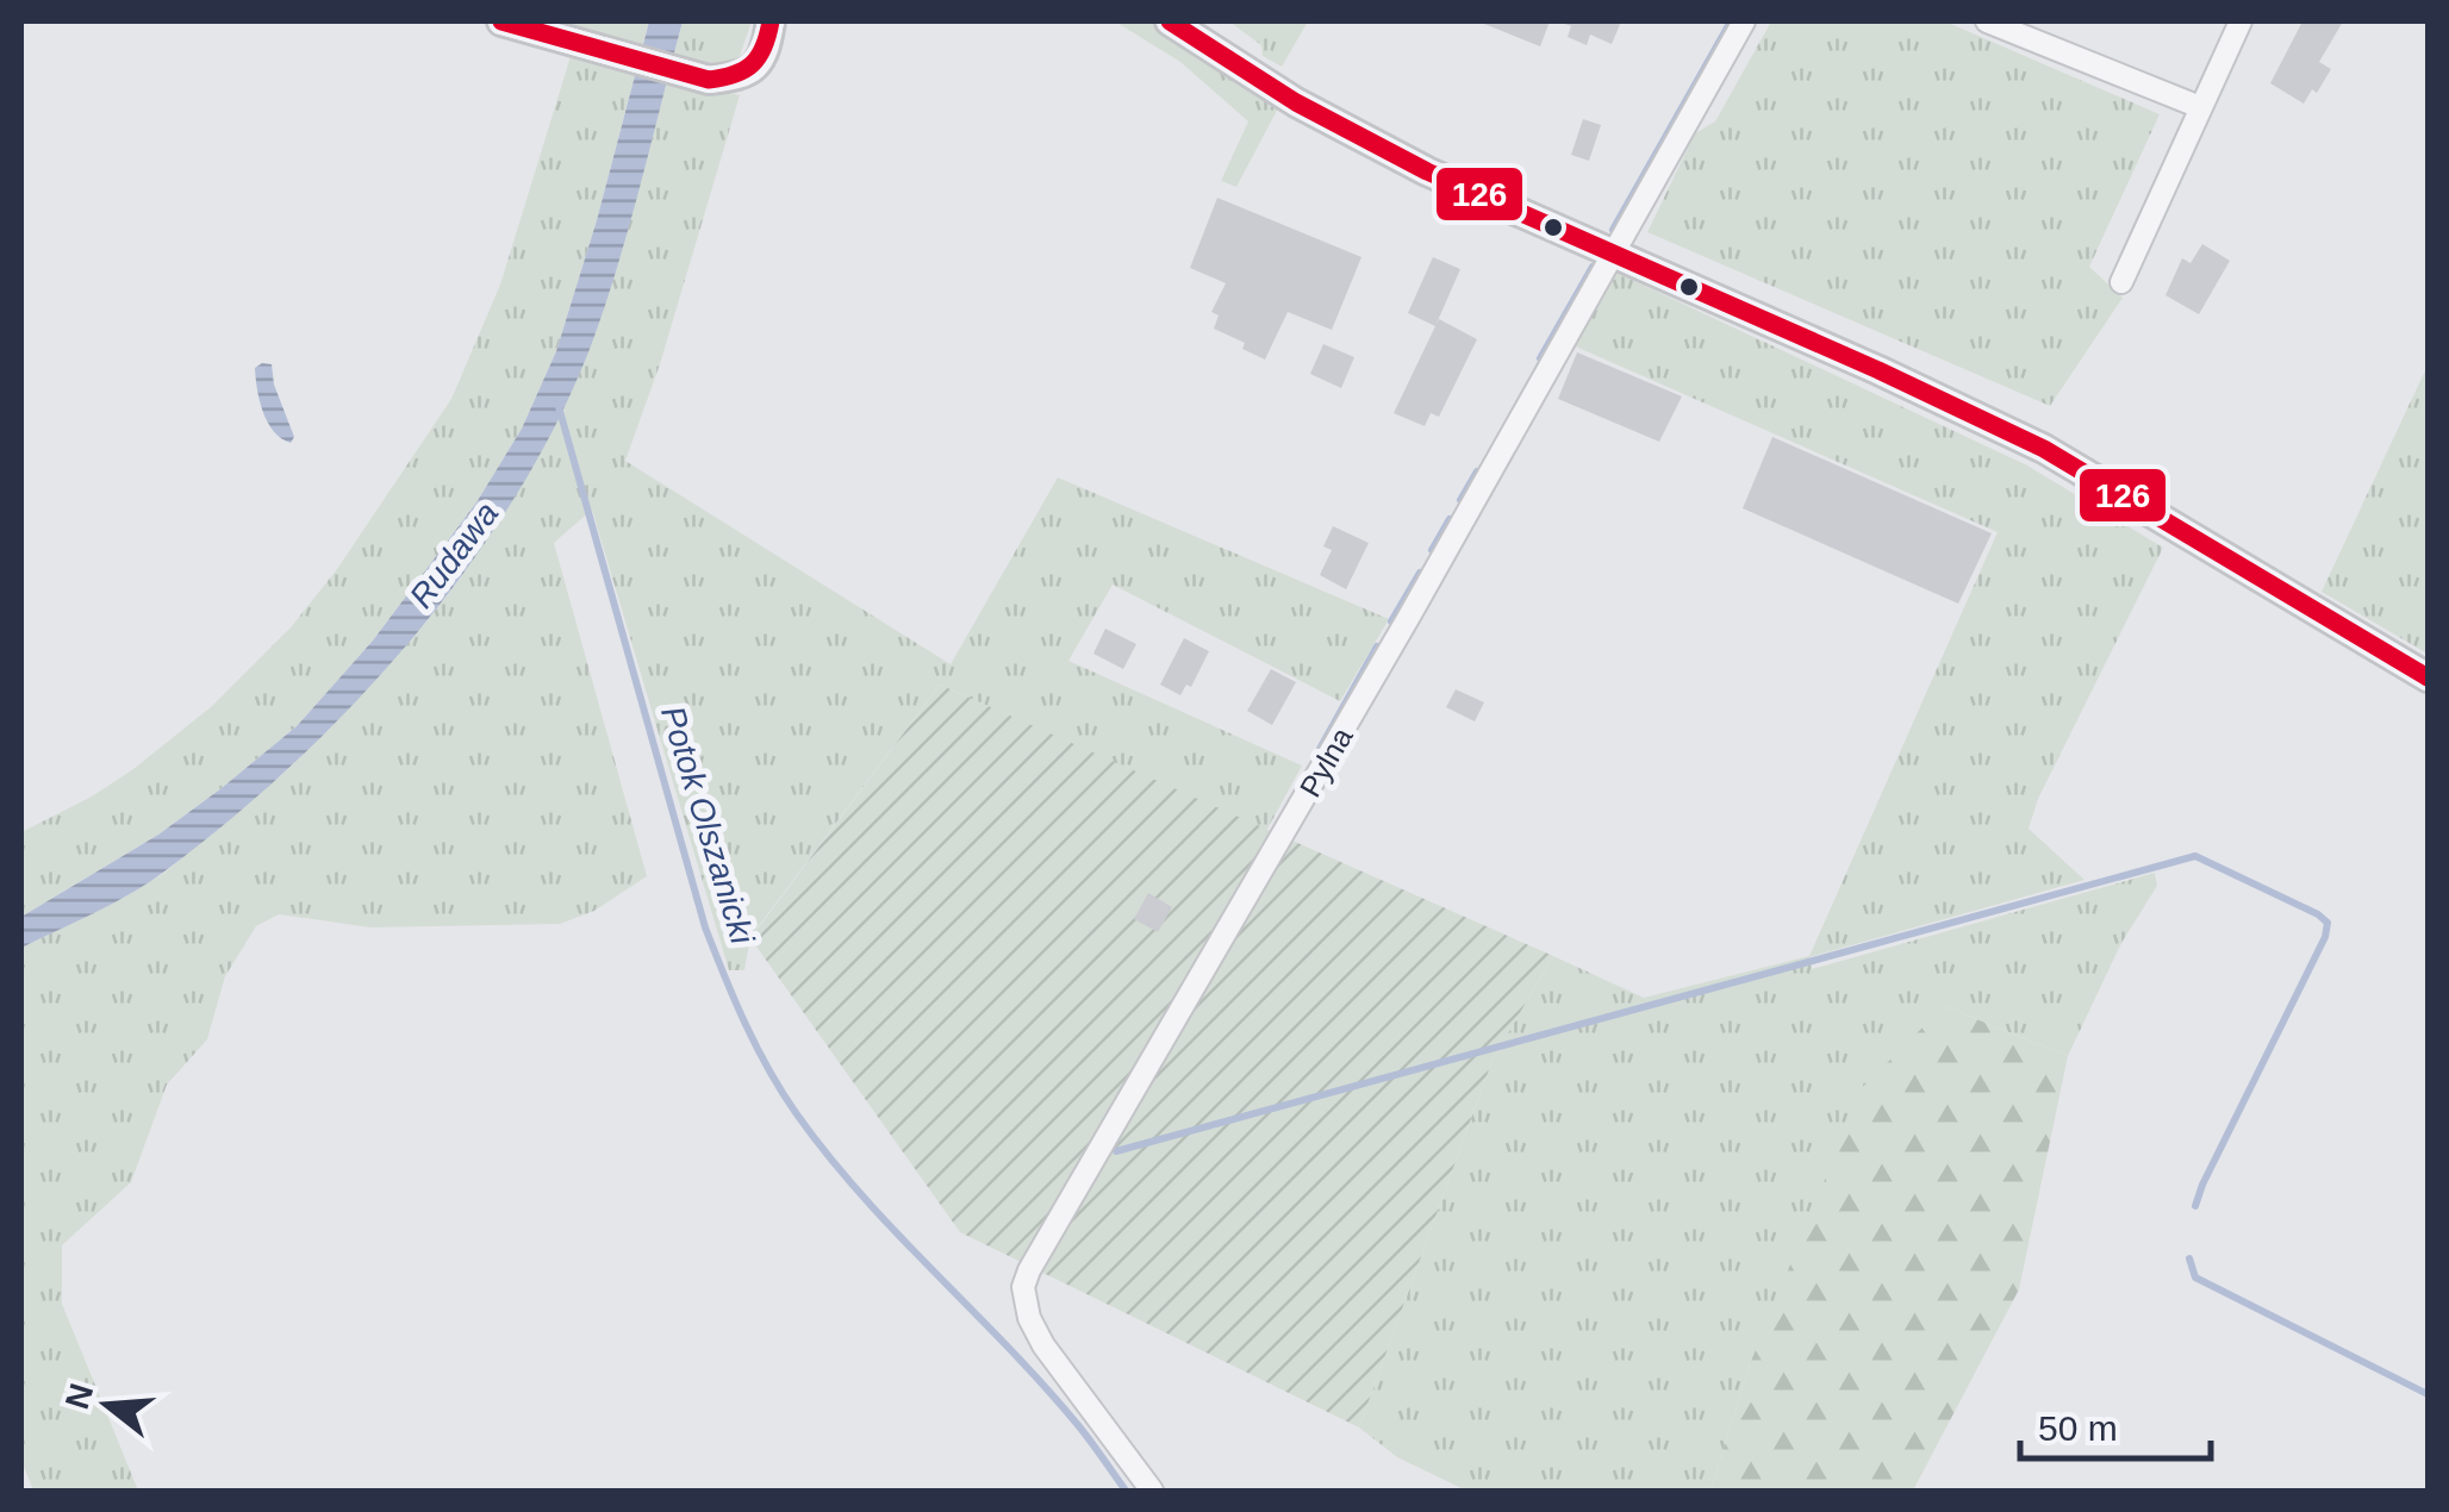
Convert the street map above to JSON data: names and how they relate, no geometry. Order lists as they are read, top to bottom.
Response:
{
  "streets": {
    "street": ["Pylna"]
  },
  "water": ["Rudawa", "Potok Olszanicki"],
  "lines": ["transit line 126"],
  "scale_bar": "50 m",
  "north": "left"
}
